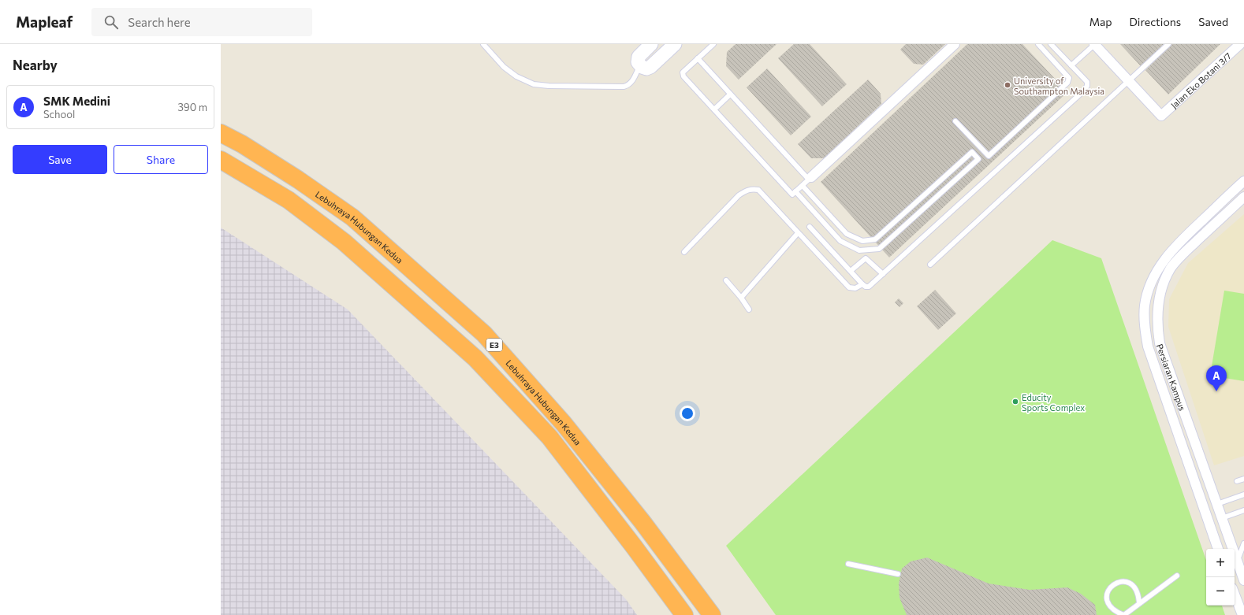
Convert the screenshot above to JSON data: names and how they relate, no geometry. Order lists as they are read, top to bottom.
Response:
{
  "streets": {
    "highway": ["Lebuhraya Hubungan Kedua", "E3"],
    "street": ["Jalan Eko Botani 3/7", "Persiaran Kampus"]
  },
  "places": ["University of Southampton Malaysia", "Educity Sports Complex"],
  "page": {
    "header": "Mapleaf",
    "search": "Search here",
    "nav": ["Map", "Directions", "Saved"],
    "heading": "Nearby",
    "list": [
      {
        "mark": "A",
        "name": "SMK Medini",
        "note": "School",
        "value": "390 m"
      }
    ],
    "buttons": ["Save", "Share"],
    "pins": "A",
    "map_buttons": ["+", "−"]
  }
}
